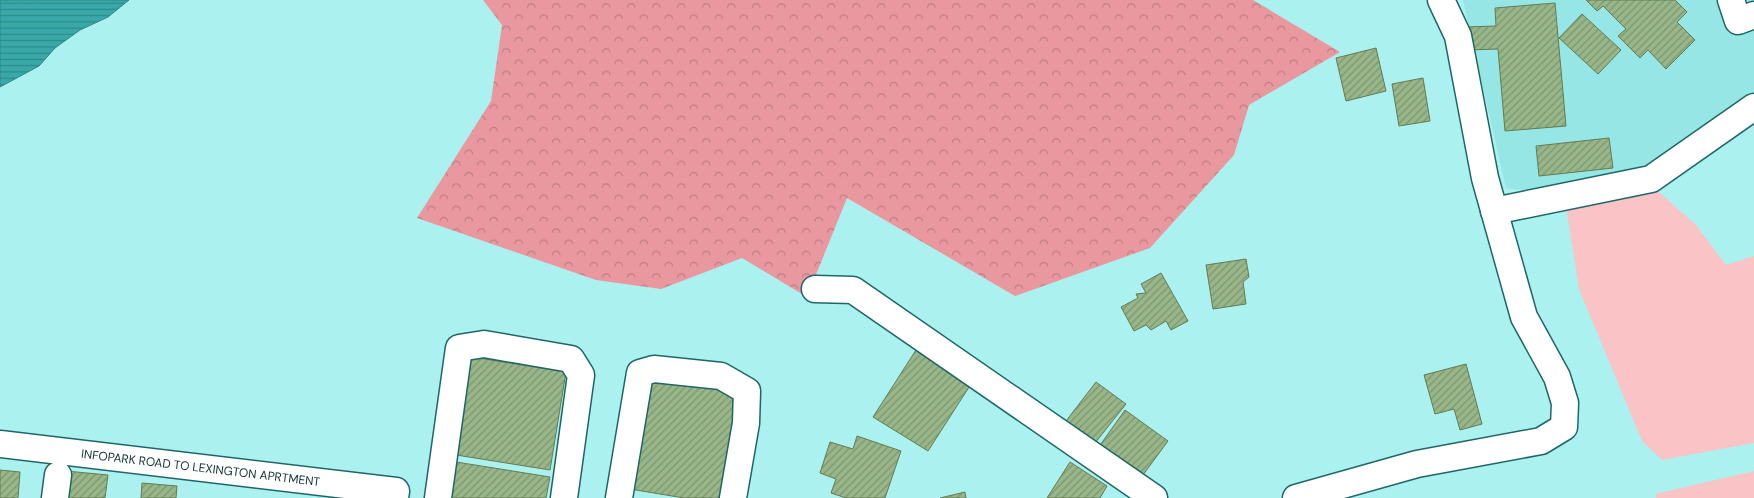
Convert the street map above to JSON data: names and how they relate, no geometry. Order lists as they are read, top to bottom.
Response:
{
  "streets": {
    "street": ["INFOPARK ROAD TO LEXINGTON APRTMENT"]
  }
}
